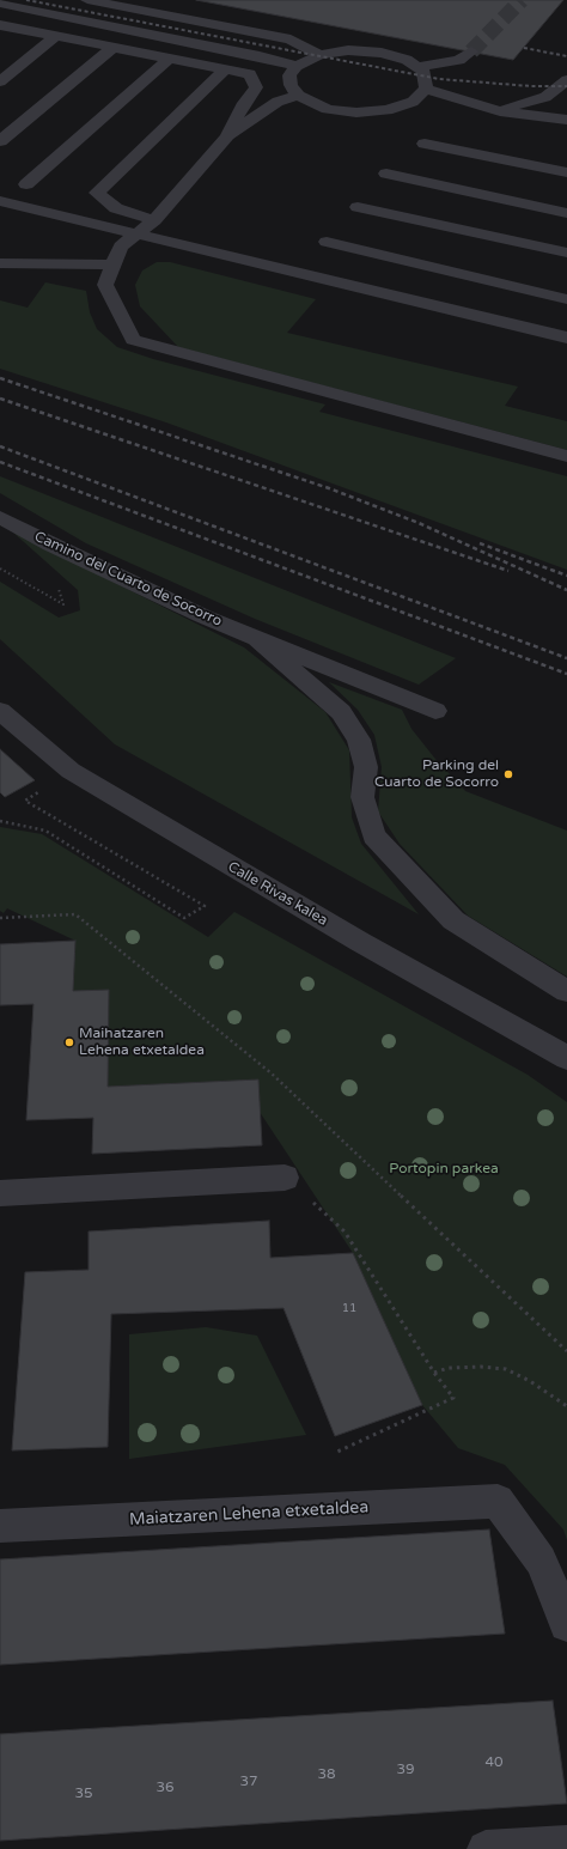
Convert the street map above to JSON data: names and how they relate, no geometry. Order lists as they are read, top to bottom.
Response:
{
  "streets": {
    "street": ["Camino del Cuarto de Socorro", "Calle Rivas kalea", "Maiatzaren Lehena etxetaldea"]
  },
  "parks": ["Portopin parkea"],
  "places": ["Parking del Cuarto de Socorro", "Maihatzaren Lehena etxetaldea"],
  "house_numbers": [
    "11",
    "40",
    "39",
    "38",
    "37",
    "36",
    "35"
  ]
}
